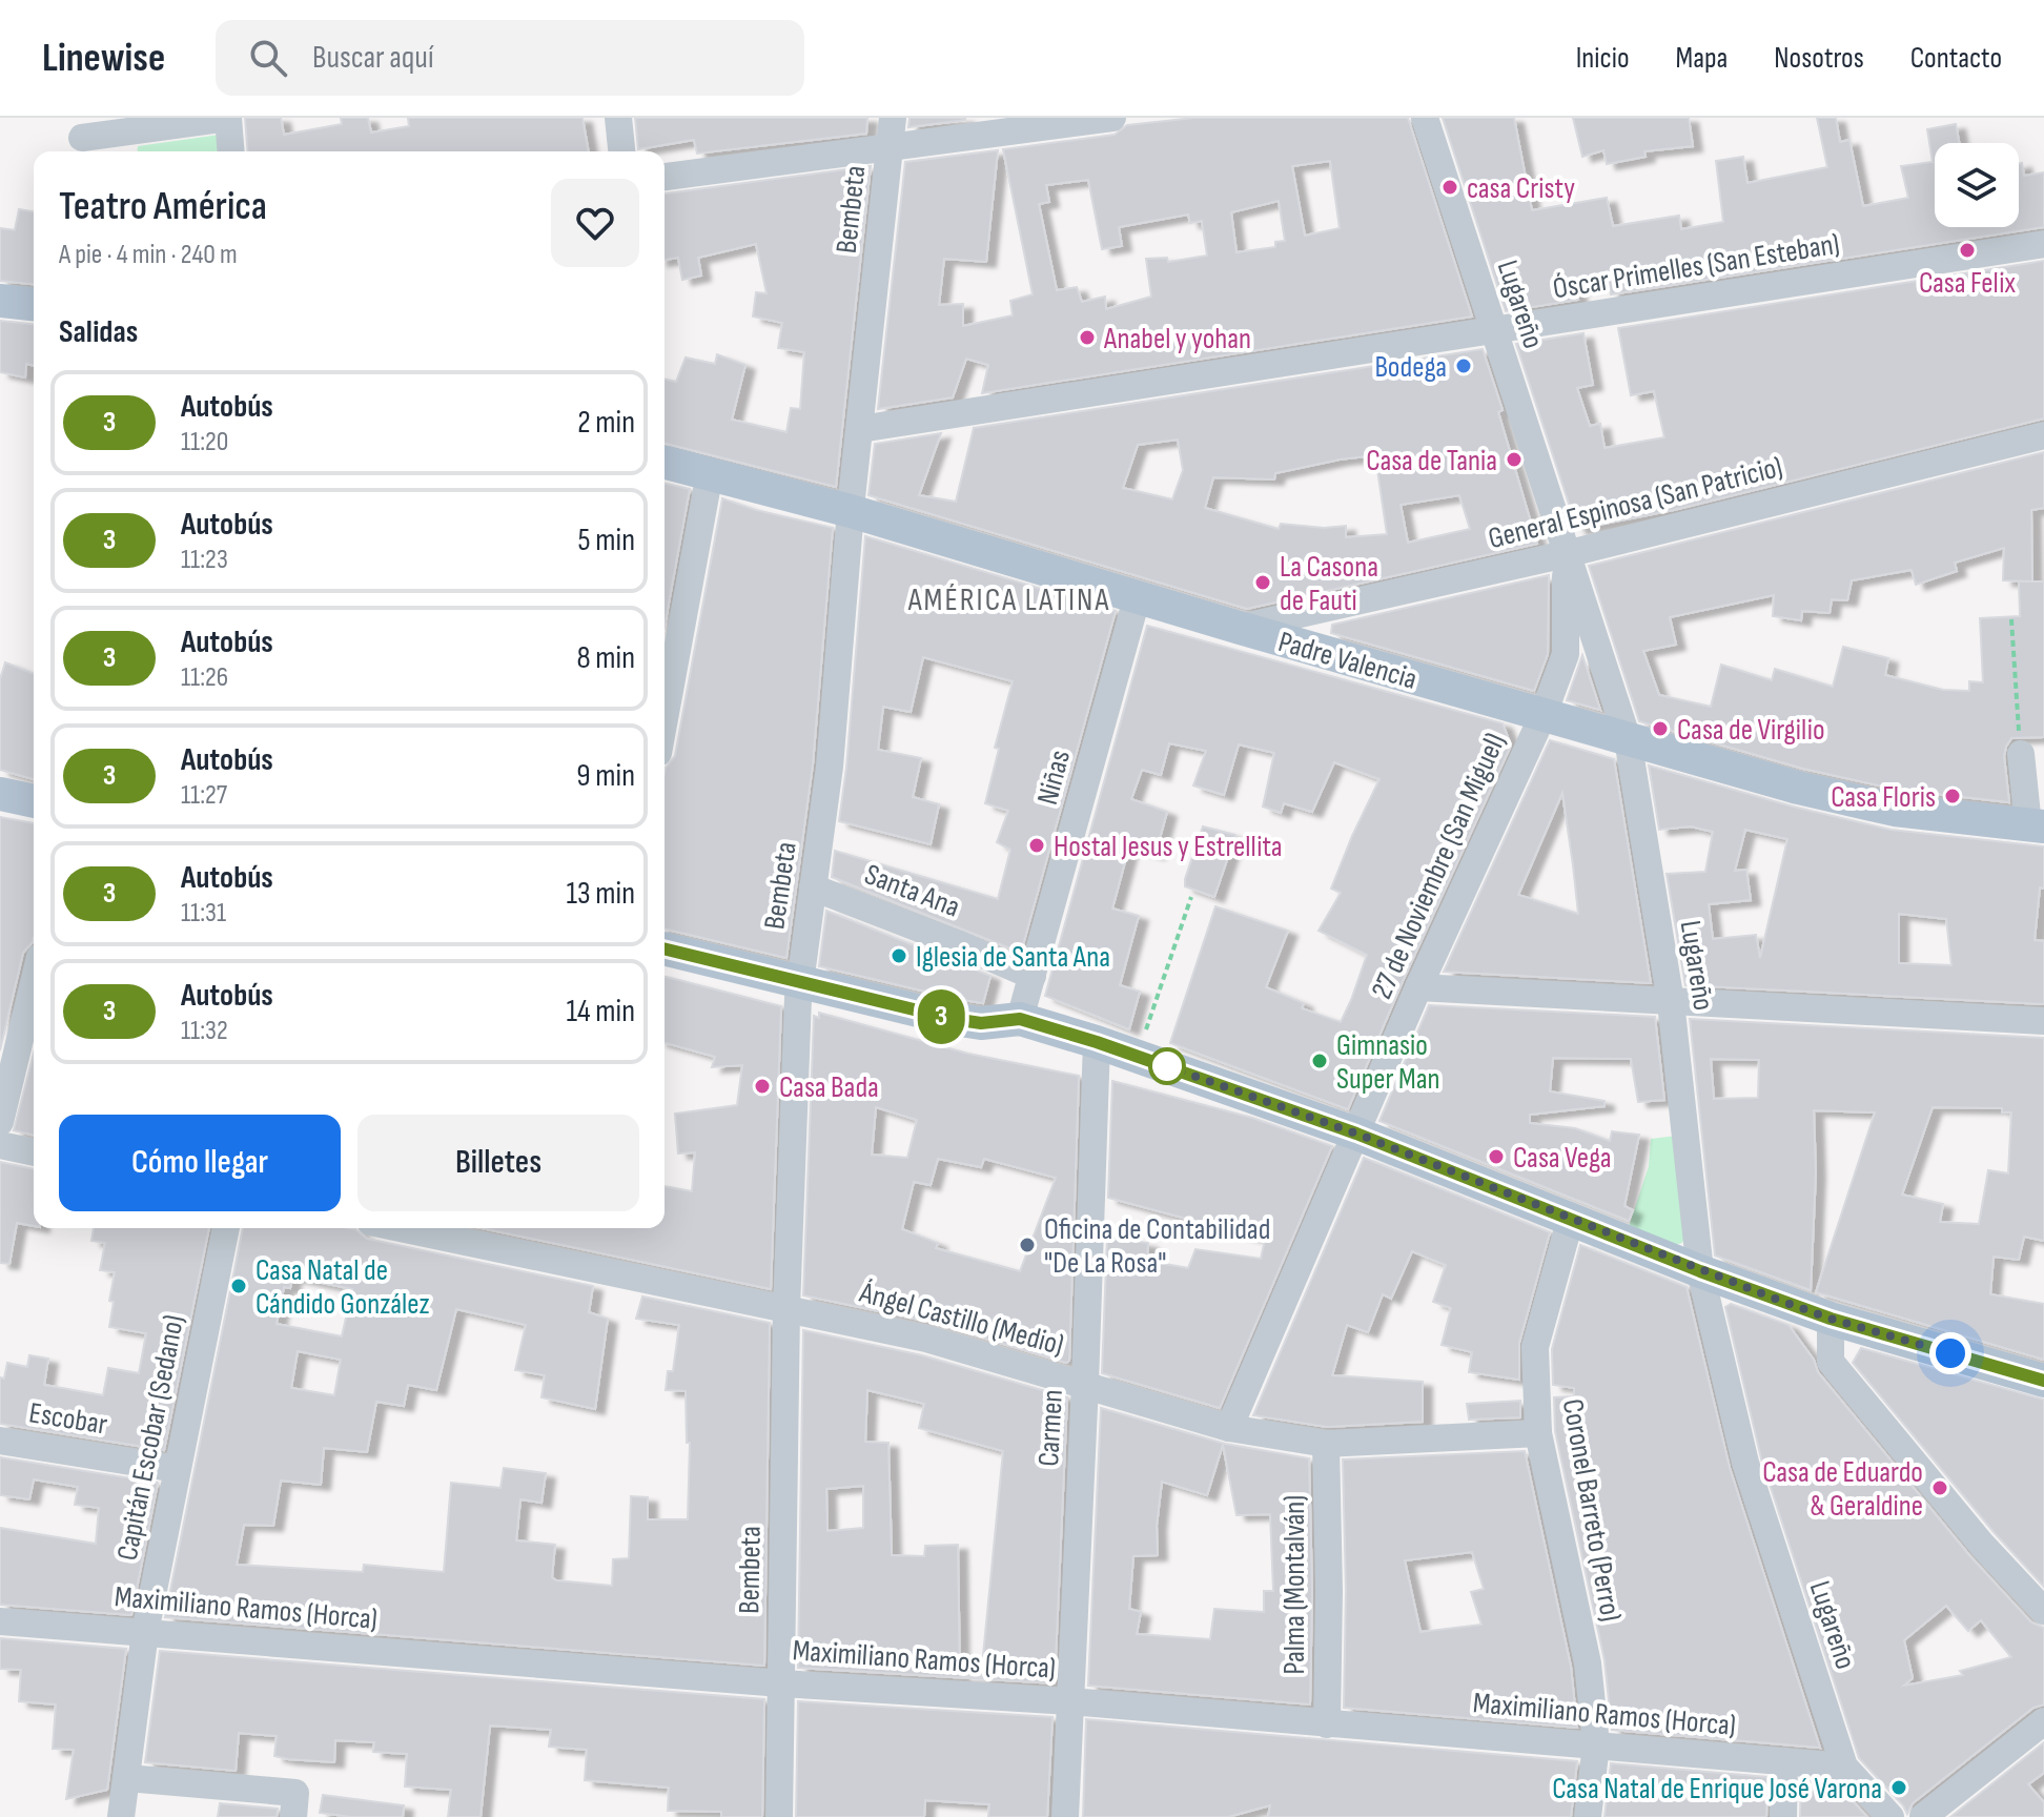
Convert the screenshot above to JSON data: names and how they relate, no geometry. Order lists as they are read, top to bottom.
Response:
{
  "streets": {
    "main road": ["Padre Valencia"],
    "street": [
      "Bembeta",
      "Óscar Primelles (San Esteban)",
      "Lugareño",
      "General Espinosa (San Patricio)",
      "Niñas",
      "27 de Noviembre (San Miguel)",
      "Santa Ana",
      "Ángel Castillo (Medio)",
      "Escobar",
      "Carmen",
      "Capitán Escobar (Sedano)",
      "Coronel Barreto (Perro)",
      "Palma (Montalván)",
      "Maximiliano Ramos (Horca)"
    ]
  },
  "crossings": [
    ["Bembeta", "Óscar Primelles (San Esteban)"],
    ["Bembeta", "Padre Valencia"],
    ["Bembeta", "Santa Ana"],
    ["Bembeta", "Ángel Castillo (Medio)"],
    ["Bembeta", "Maximiliano Ramos (Horca)"],
    ["Óscar Primelles (San Esteban)", "Lugareño"],
    ["Lugareño", "General Espinosa (San Patricio)"],
    ["Lugareño", "Padre Valencia"],
    ["Lugareño", "27 de Noviembre (San Miguel)"],
    ["Lugareño", "Maximiliano Ramos (Horca)"],
    ["General Espinosa (San Patricio)", "Padre Valencia"],
    ["General Espinosa (San Patricio)", "27 de Noviembre (San Miguel)"],
    ["Padre Valencia", "Niñas"],
    ["Padre Valencia", "27 de Noviembre (San Miguel)"],
    ["Niñas", "Santa Ana"],
    ["27 de Noviembre (San Miguel)", "Ángel Castillo (Medio)"],
    ["Ángel Castillo (Medio)", "Carmen"],
    ["Ángel Castillo (Medio)", "Coronel Barreto (Perro)"],
    ["Ángel Castillo (Medio)", "Palma (Montalván)"],
    ["Escobar", "Capitán Escobar (Sedano)"],
    ["Carmen", "Maximiliano Ramos (Horca)"],
    ["Capitán Escobar (Sedano)", "Maximiliano Ramos (Horca)"],
    ["Coronel Barreto (Perro)", "Maximiliano Ramos (Horca)"],
    ["Palma (Montalván)", "Maximiliano Ramos (Horca)"]
  ],
  "districts": ["AMÉRICA LATINA"],
  "places": [
    "casa Cristy",
    "Casa Felix",
    "Anabel y yohan",
    "Bodega",
    "Casa de Tania",
    "La Casona de Fauti",
    "Casa de Virgilio",
    "Casa Floris",
    "Hostal Jesus y Estrellita",
    "Iglesia de Santa Ana",
    "Gimnasio Super Man",
    "Casa Bada",
    "Casa Vega",
    "Oficina de Contabilidad \"De La Rosa\"",
    "Casa Natal de Cándido González",
    "Casa de Eduardo & Geraldine",
    "Casa Natal de Enrique José Varona"
  ],
  "lines": ["bus line 3"],
  "page": {
    "header": "Linewise",
    "search": "Buscar aquí",
    "nav": [
      "Inicio",
      "Mapa",
      "Nosotros",
      "Contacto"
    ],
    "on_map": "3",
    "heading": [
      ["Teatro América", "A pie · 4 min · 240 m"],
      "Salidas"
    ],
    "list": [
      {
        "mark": "3",
        "name": "Autobús",
        "note": "11:20",
        "value": "2 min"
      },
      {
        "mark": "3",
        "name": "Autobús",
        "note": "11:23",
        "value": "5 min"
      },
      {
        "mark": "3",
        "name": "Autobús",
        "note": "11:26",
        "value": "8 min"
      },
      {
        "mark": "3",
        "name": "Autobús",
        "note": "11:27",
        "value": "9 min"
      },
      {
        "mark": "3",
        "name": "Autobús",
        "note": "11:31",
        "value": "13 min"
      },
      {
        "mark": "3",
        "name": "Autobús",
        "note": "11:32",
        "value": "14 min"
      }
    ],
    "buttons": ["Cómo llegar", "Billetes"]
  }
}
